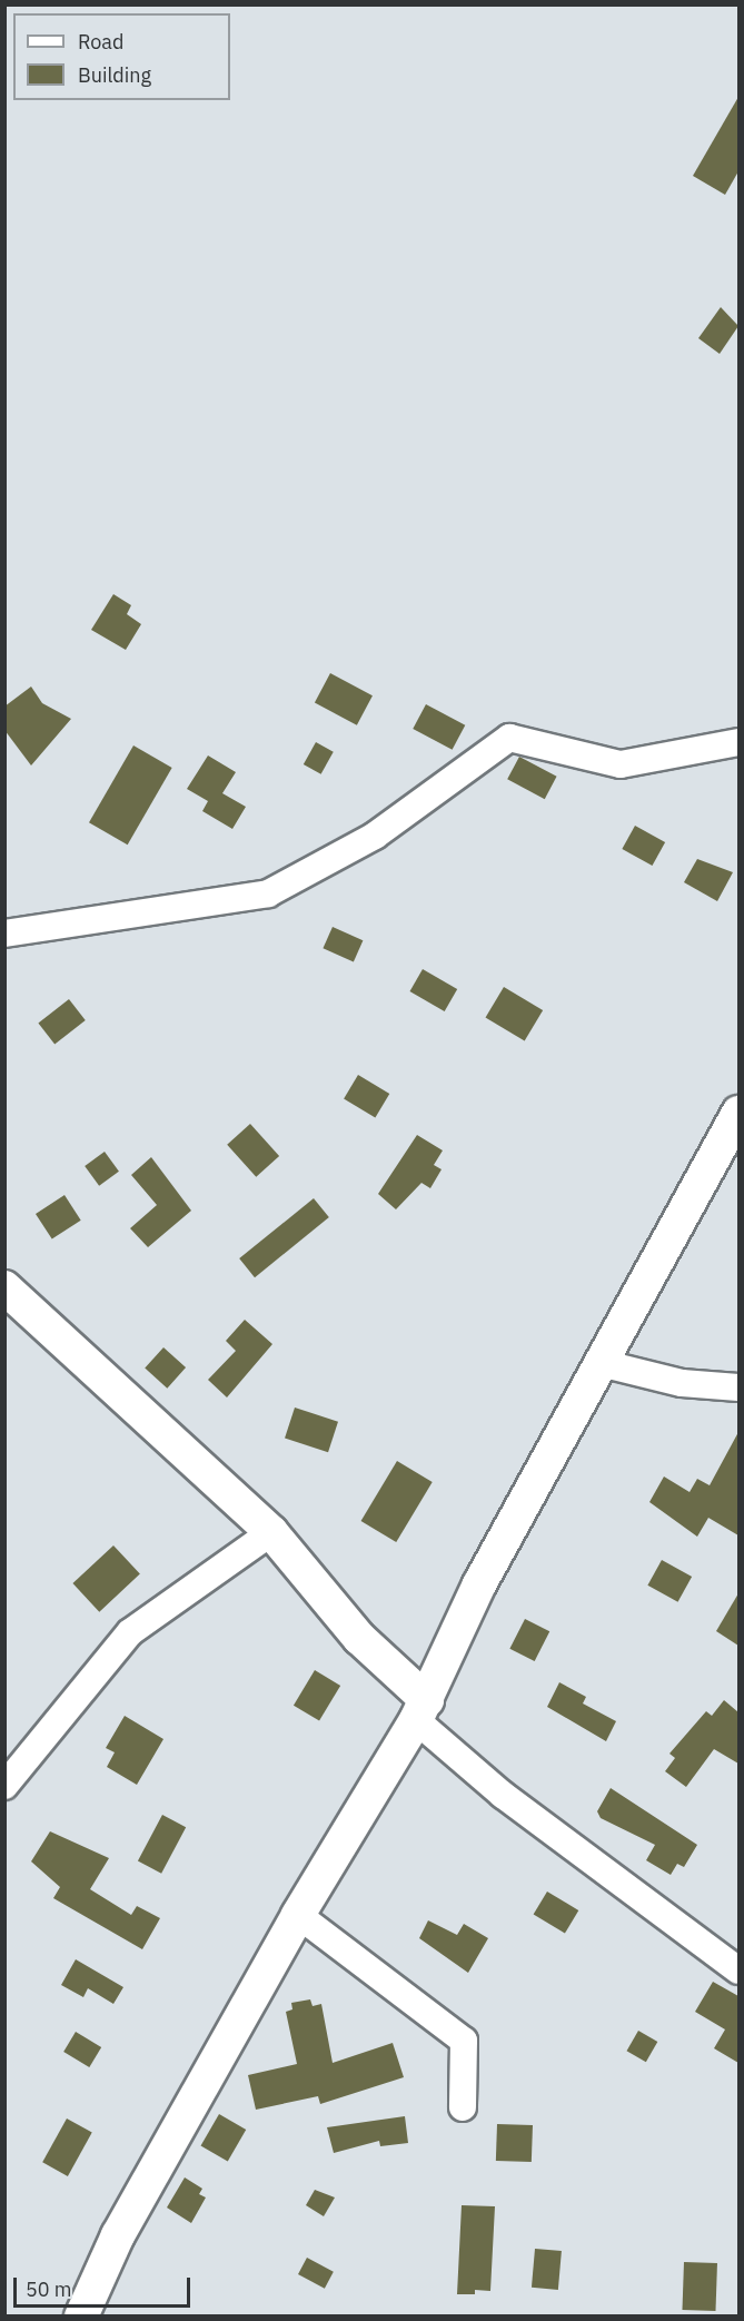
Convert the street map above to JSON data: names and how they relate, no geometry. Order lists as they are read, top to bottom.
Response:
{
  "legend": ["Road", "Building"],
  "scale_bar": "50 m"
}
